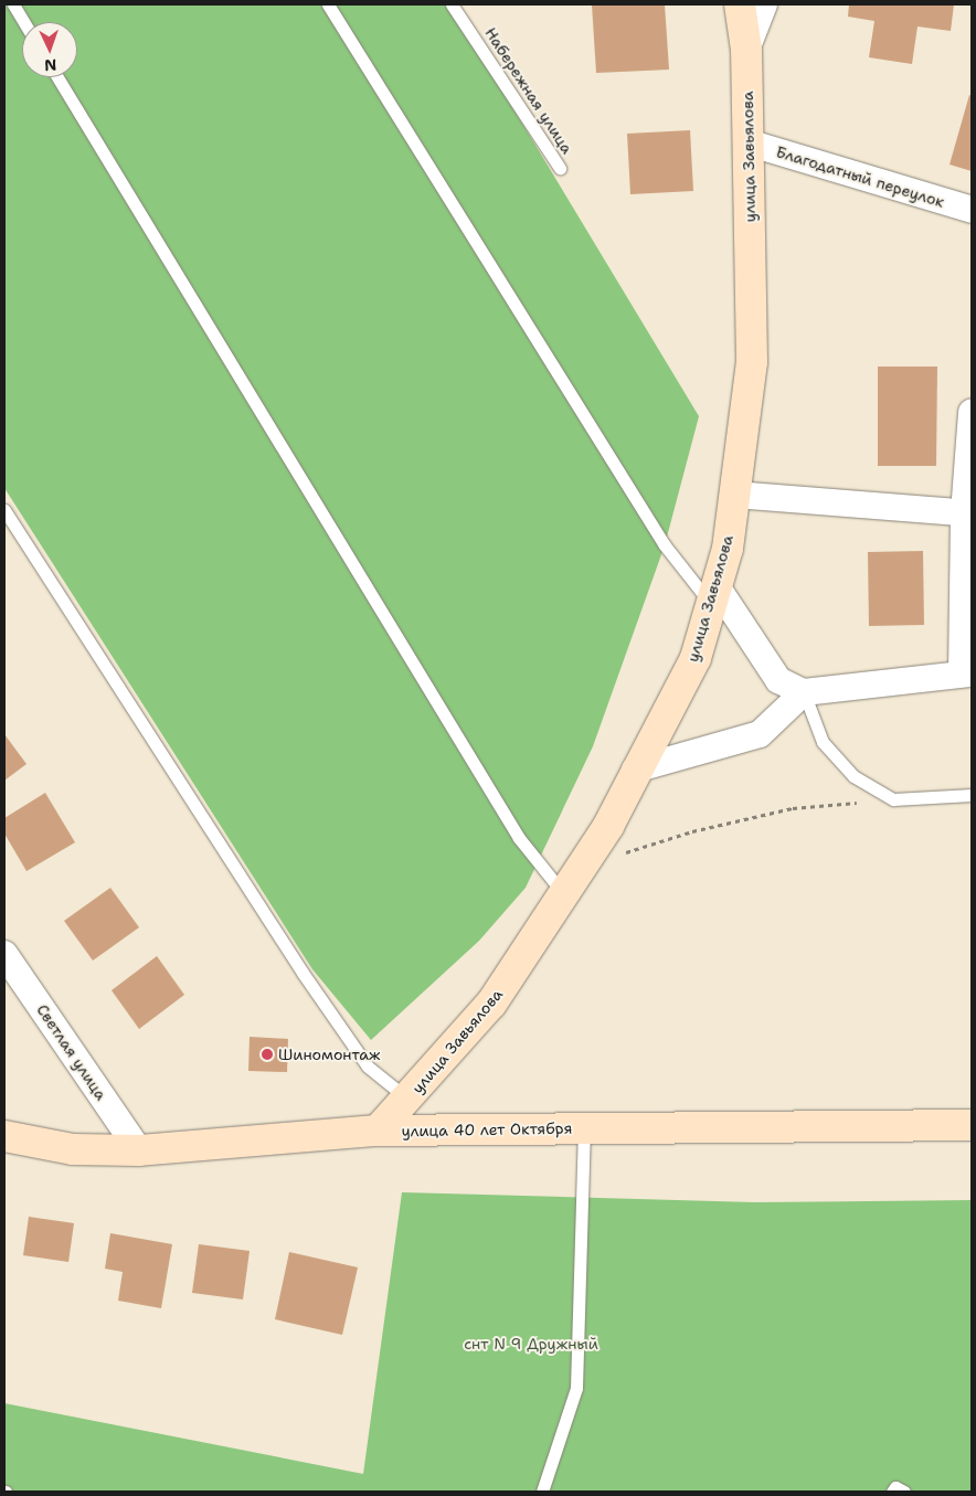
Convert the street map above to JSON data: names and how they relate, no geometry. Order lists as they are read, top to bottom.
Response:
{
  "streets": {
    "street": [
      "улица Завьялова",
      "Благодатный переулок",
      "Светлая улица",
      "улица 40 лет Октября"
    ],
    "lane": ["Набережная улица"]
  },
  "crossings": [
    ["улица Завьялова", "Благодатный переулок"],
    ["улица Завьялова", "улица 40 лет Октября"],
    ["Светлая улица", "улица 40 лет Октября"]
  ],
  "parks": ["снт N 9 Дружный"],
  "places": ["Шиномонтаж"],
  "north": "bottom"
}
